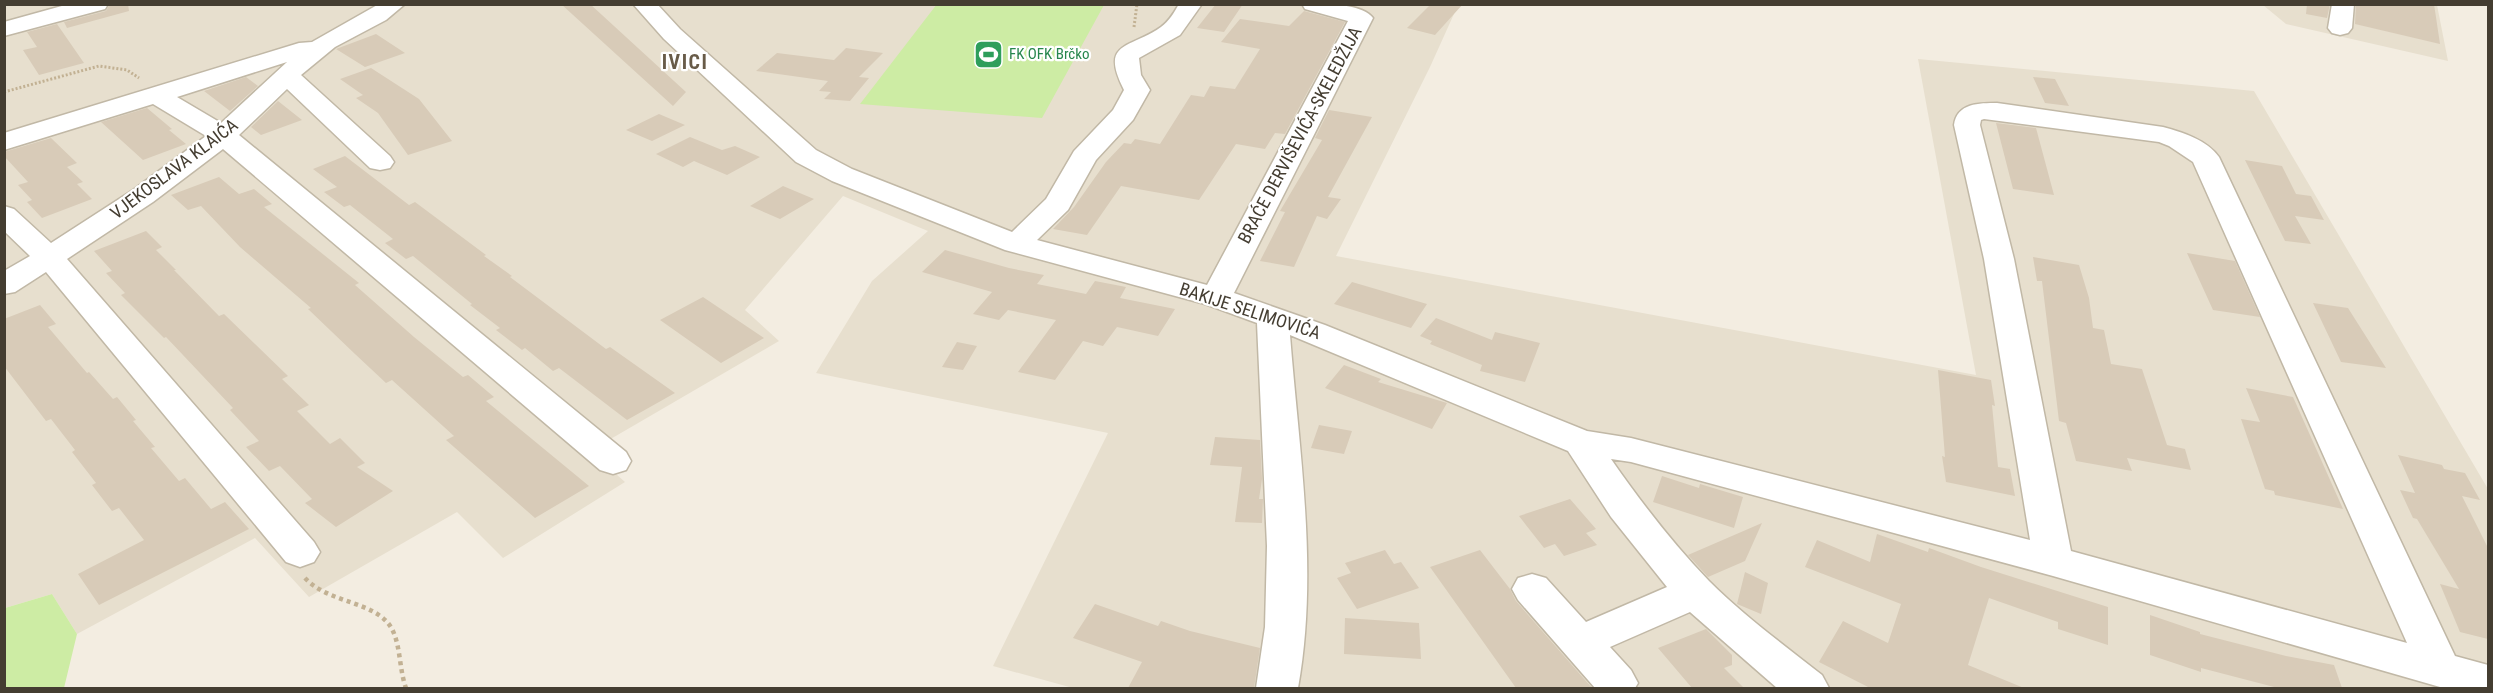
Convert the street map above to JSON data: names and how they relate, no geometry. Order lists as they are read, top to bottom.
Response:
{
  "streets": {
    "street": ["BRAĆE DERVIŠEVIĆA-SKELEDŽIJA", "VJEKOSLAVA KLAIĆA", "BAKIJE SELIMOVIĆA"]
  },
  "crossings": [
    ["BRAĆE DERVIŠEVIĆA-SKELEDŽIJA", "BAKIJE SELIMOVIĆA"]
  ],
  "districts": ["IVICI"],
  "places": {
    "sports": ["FK OFK Brčko"]
  }
}
